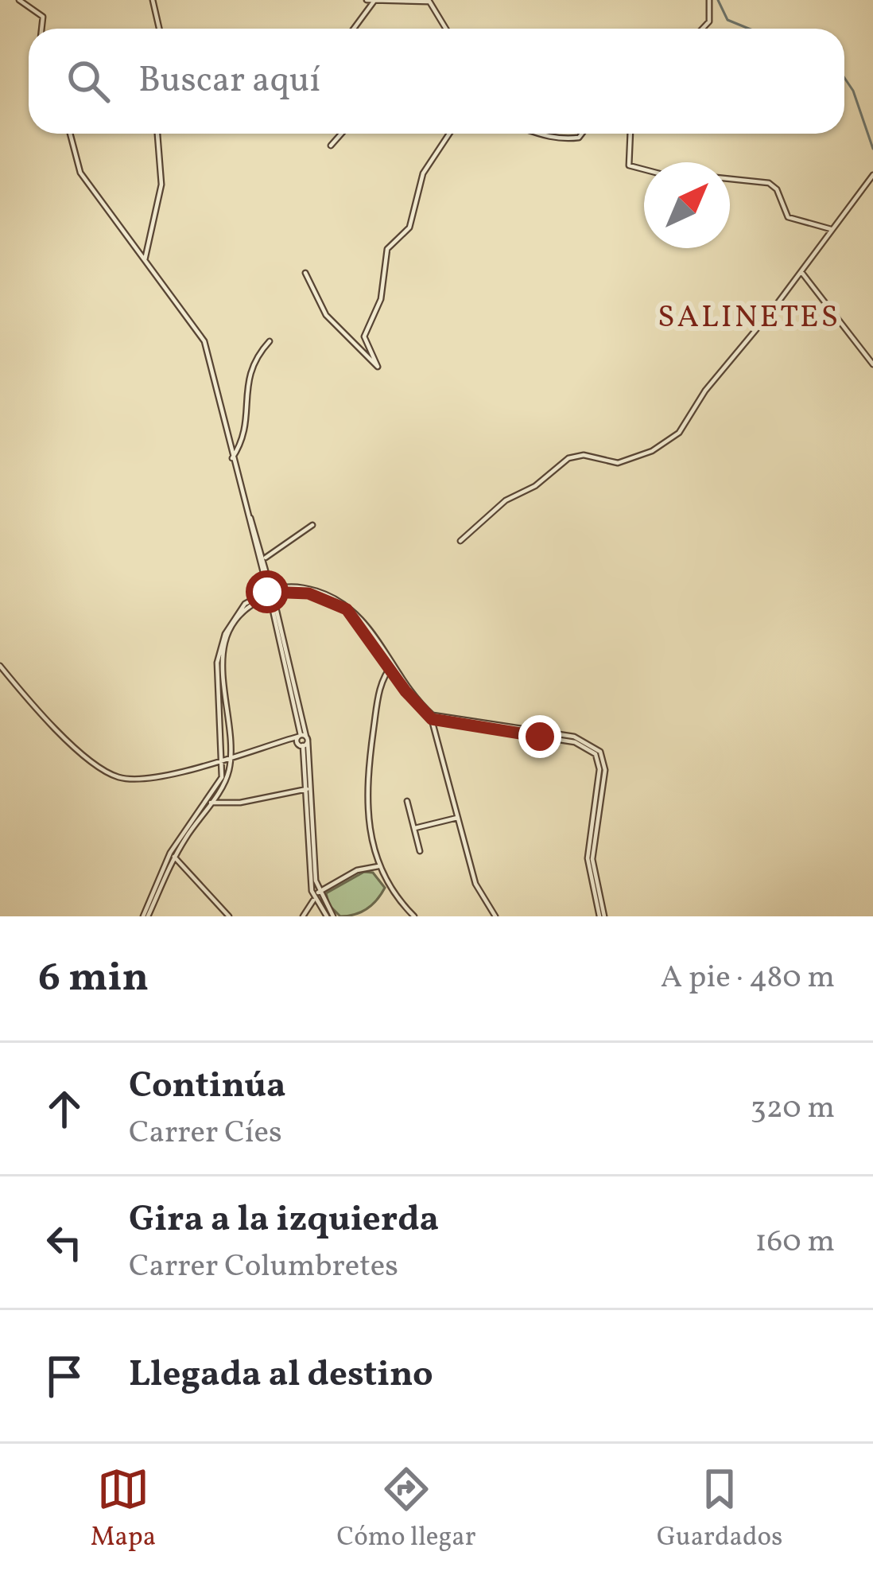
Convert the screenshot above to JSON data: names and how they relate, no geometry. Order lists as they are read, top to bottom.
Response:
{
  "districts": ["SALINETES"],
  "north": "top right",
  "page": {
    "search": "Buscar aquí",
    "heading": ["6 min", "A pie · 480 m"],
    "list": [
      ["Continúa", "Carrer Cíes", "320 m"],
      ["Gira a la izquierda", "Carrer Columbretes", "160 m"],
      "Llegada al destino"
    ],
    "nav": ["Mapa", "Cómo llegar", "Guardados"]
  }
}
